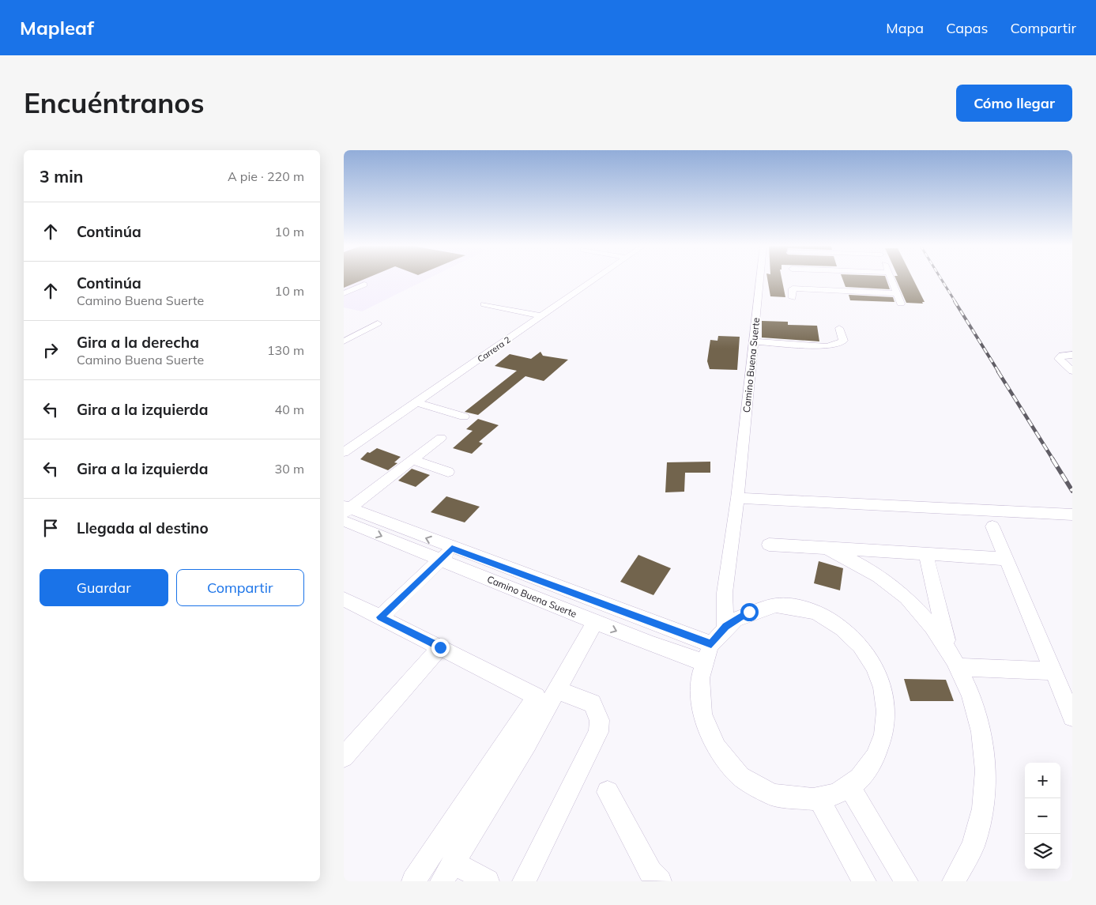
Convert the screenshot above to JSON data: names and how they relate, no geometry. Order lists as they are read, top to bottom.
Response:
{
  "streets": {
    "street": ["Carrera 2", "Camino Buena Suerte"]
  },
  "page": {
    "header": "Mapleaf",
    "nav": ["Mapa", "Capas", "Compartir"],
    "buttons": [
      "Cómo llegar",
      ["Guardar", "Compartir"]
    ],
    "title": "Encuéntranos",
    "heading": ["3 min", "A pie · 220 m"],
    "list": [
      ["Continúa", "10 m"],
      ["Continúa", "Camino Buena Suerte", "10 m"],
      ["Gira a la derecha", "Camino Buena Suerte", "130 m"],
      ["Gira a la izquierda", "40 m"],
      ["Gira a la izquierda", "30 m"],
      "Llegada al destino"
    ],
    "map_buttons": ["+", "−"]
  }
}
